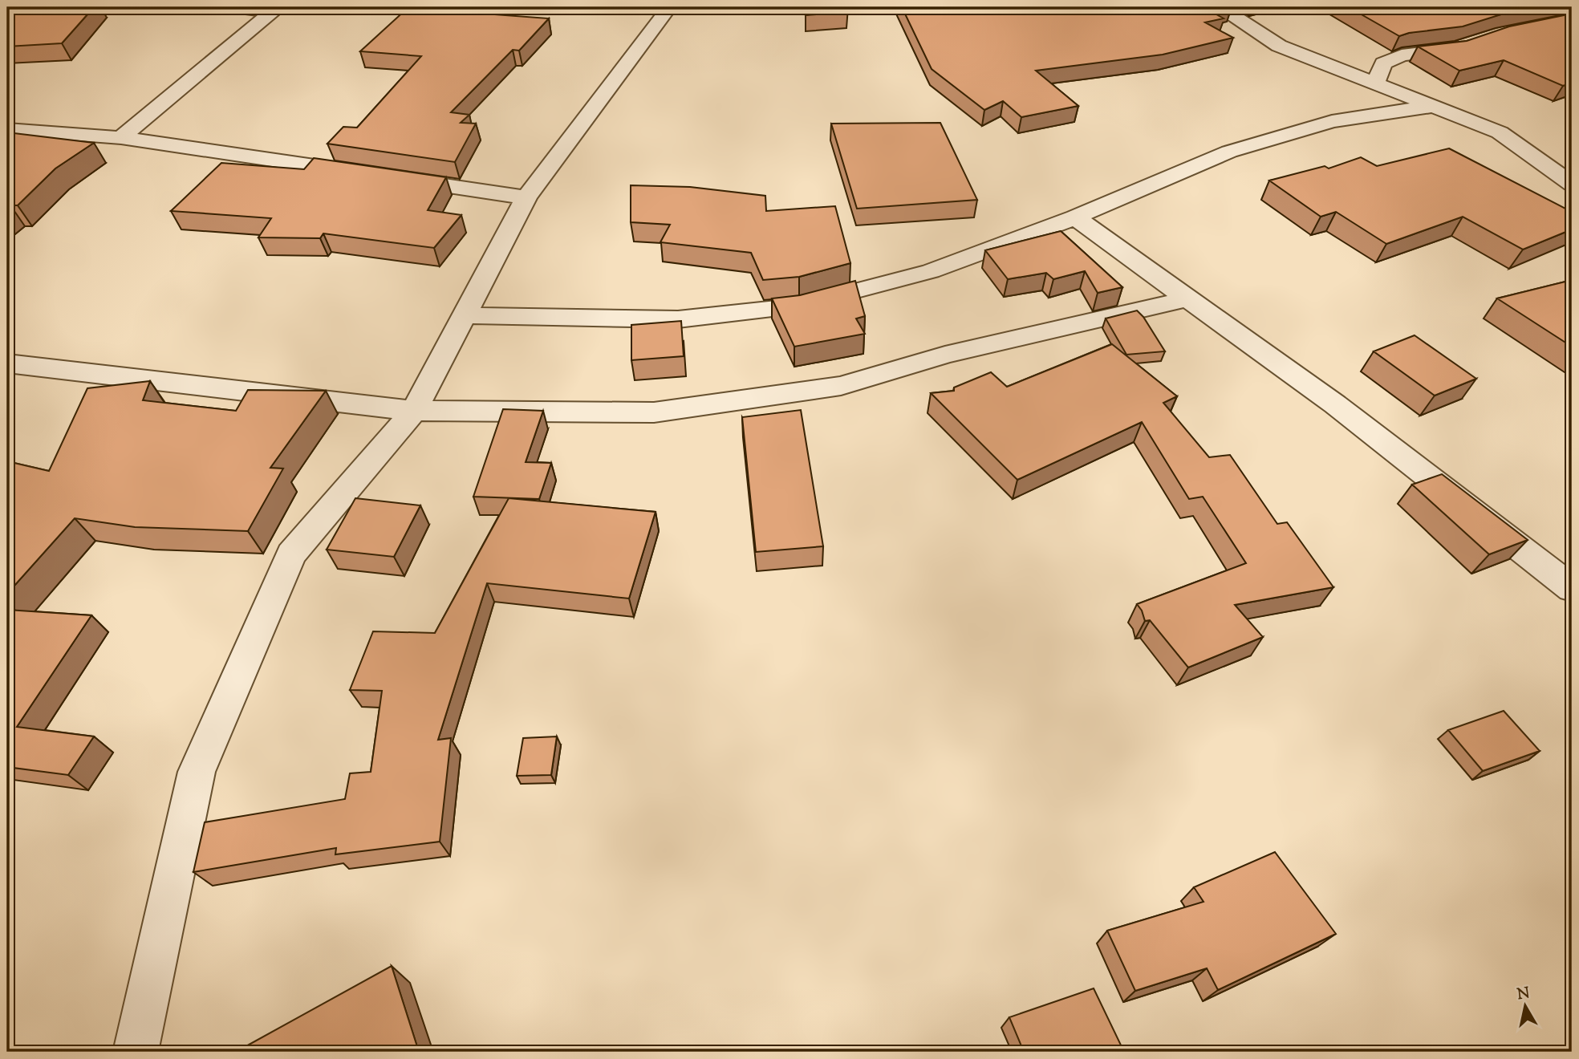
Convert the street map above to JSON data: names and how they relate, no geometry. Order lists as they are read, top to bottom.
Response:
{
  "north": "top"
}
